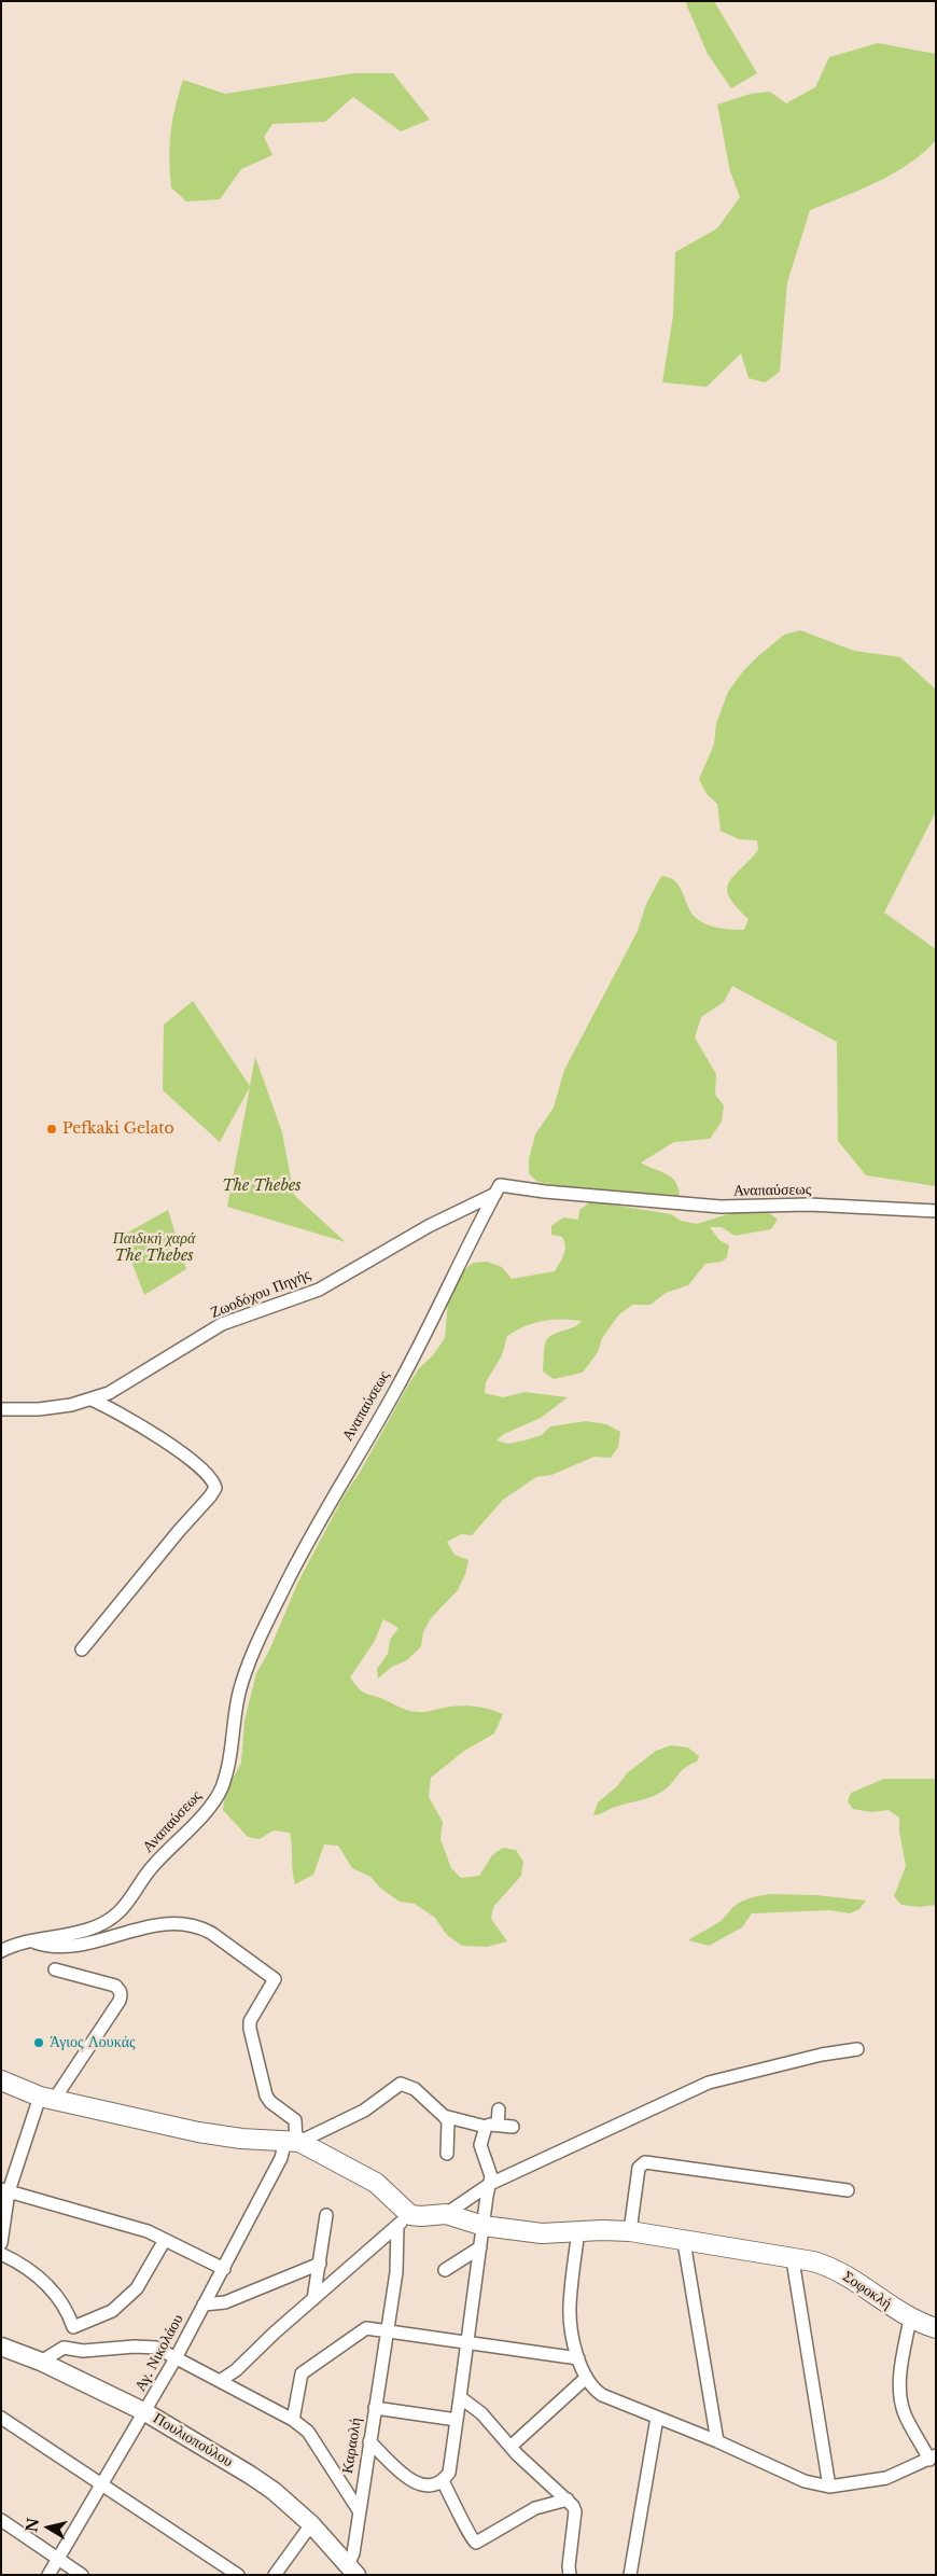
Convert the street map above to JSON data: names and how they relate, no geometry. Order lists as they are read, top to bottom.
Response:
{
  "streets": {
    "main road": ["Σοφοκλή"],
    "street": [
      "Αναπαύσεως",
      "Ζωοδόχου Πηγής",
      "Αγ. Νικολάου",
      "Πουλιοπούλου",
      "Καραολή"
    ]
  },
  "crossings": [
    ["Αναπαύσεως", "Ζωοδόχου Πηγής"],
    ["Σοφοκλή", "Καραολή"],
    ["Αγ. Νικολάου", "Πουλιοπούλου"],
    ["Πουλιοπούλου", "Καραολή"]
  ],
  "parks": ["The Thebes", "Παιδική χαρά The Thebes"],
  "places": ["Pefkaki Gelato", "Άγιος Λουκάς"],
  "north": "left"
}
